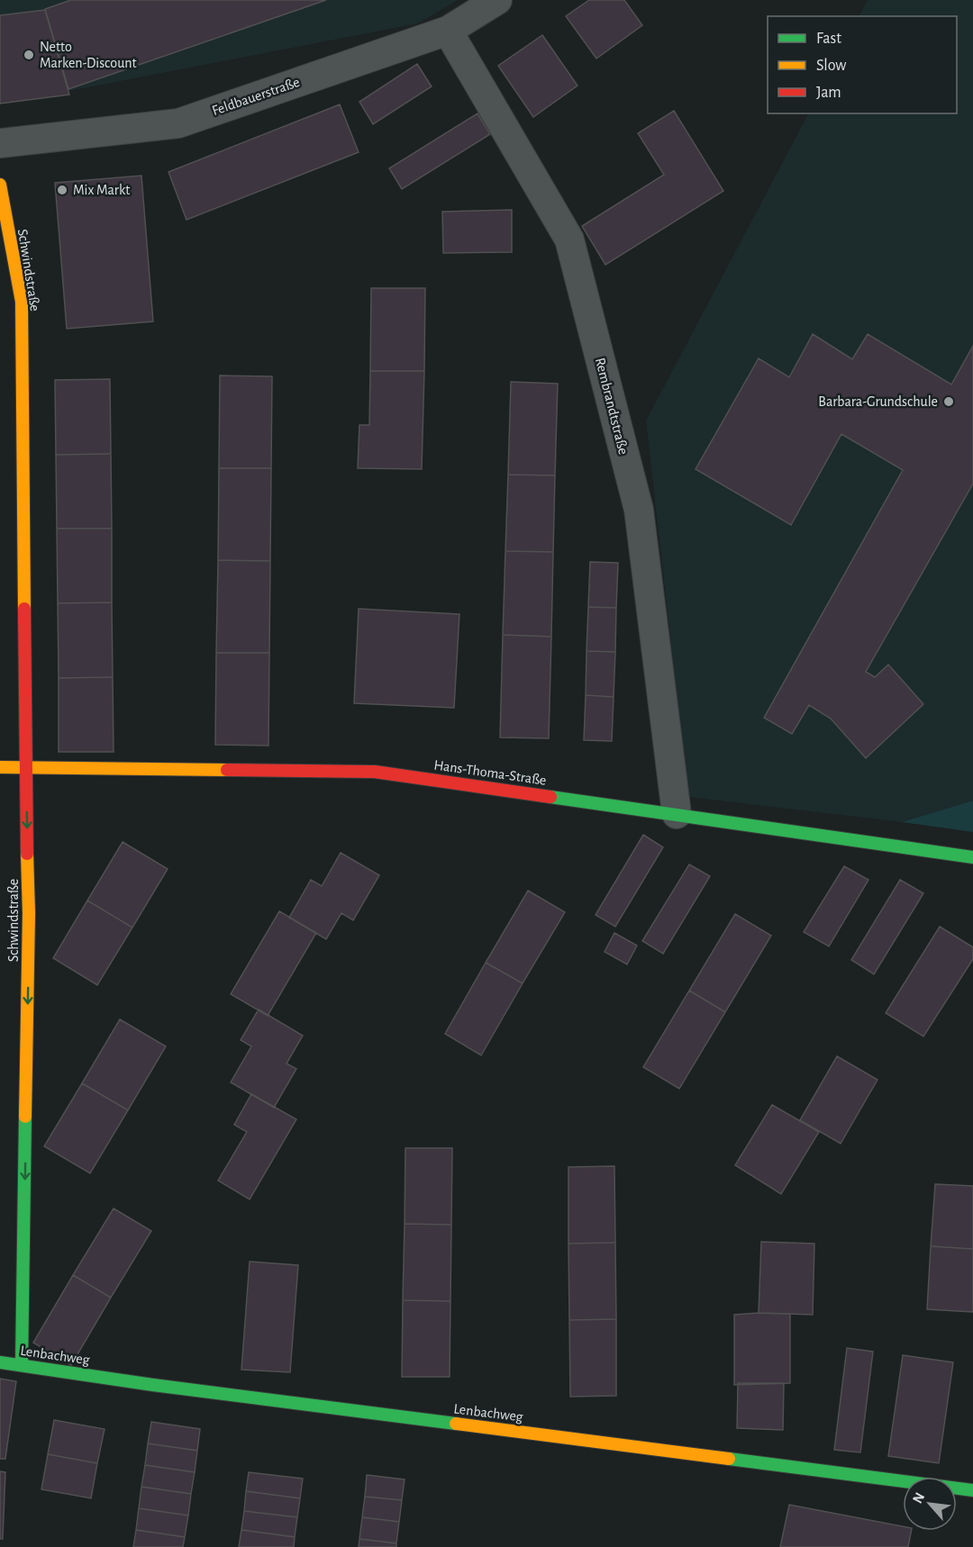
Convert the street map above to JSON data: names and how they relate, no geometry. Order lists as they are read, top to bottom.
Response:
{
  "streets": {
    "street": [
      "Feldbauerstraße",
      "Schwindstraße",
      "Rembrandtstraße",
      "Hans-Thoma-Straße",
      "Lenbachweg"
    ]
  },
  "crossings": [
    ["Feldbauerstraße", "Rembrandtstraße"],
    ["Schwindstraße", "Hans-Thoma-Straße"],
    ["Schwindstraße", "Lenbachweg"],
    ["Rembrandtstraße", "Hans-Thoma-Straße"]
  ],
  "one_way": ["Schwindstraße"],
  "places": ["Netto Marken-Discount", "Mix Markt", "Barbara-Grundschule"],
  "legend": ["Fast", "Slow", "Jam"],
  "north": "top left"
}
